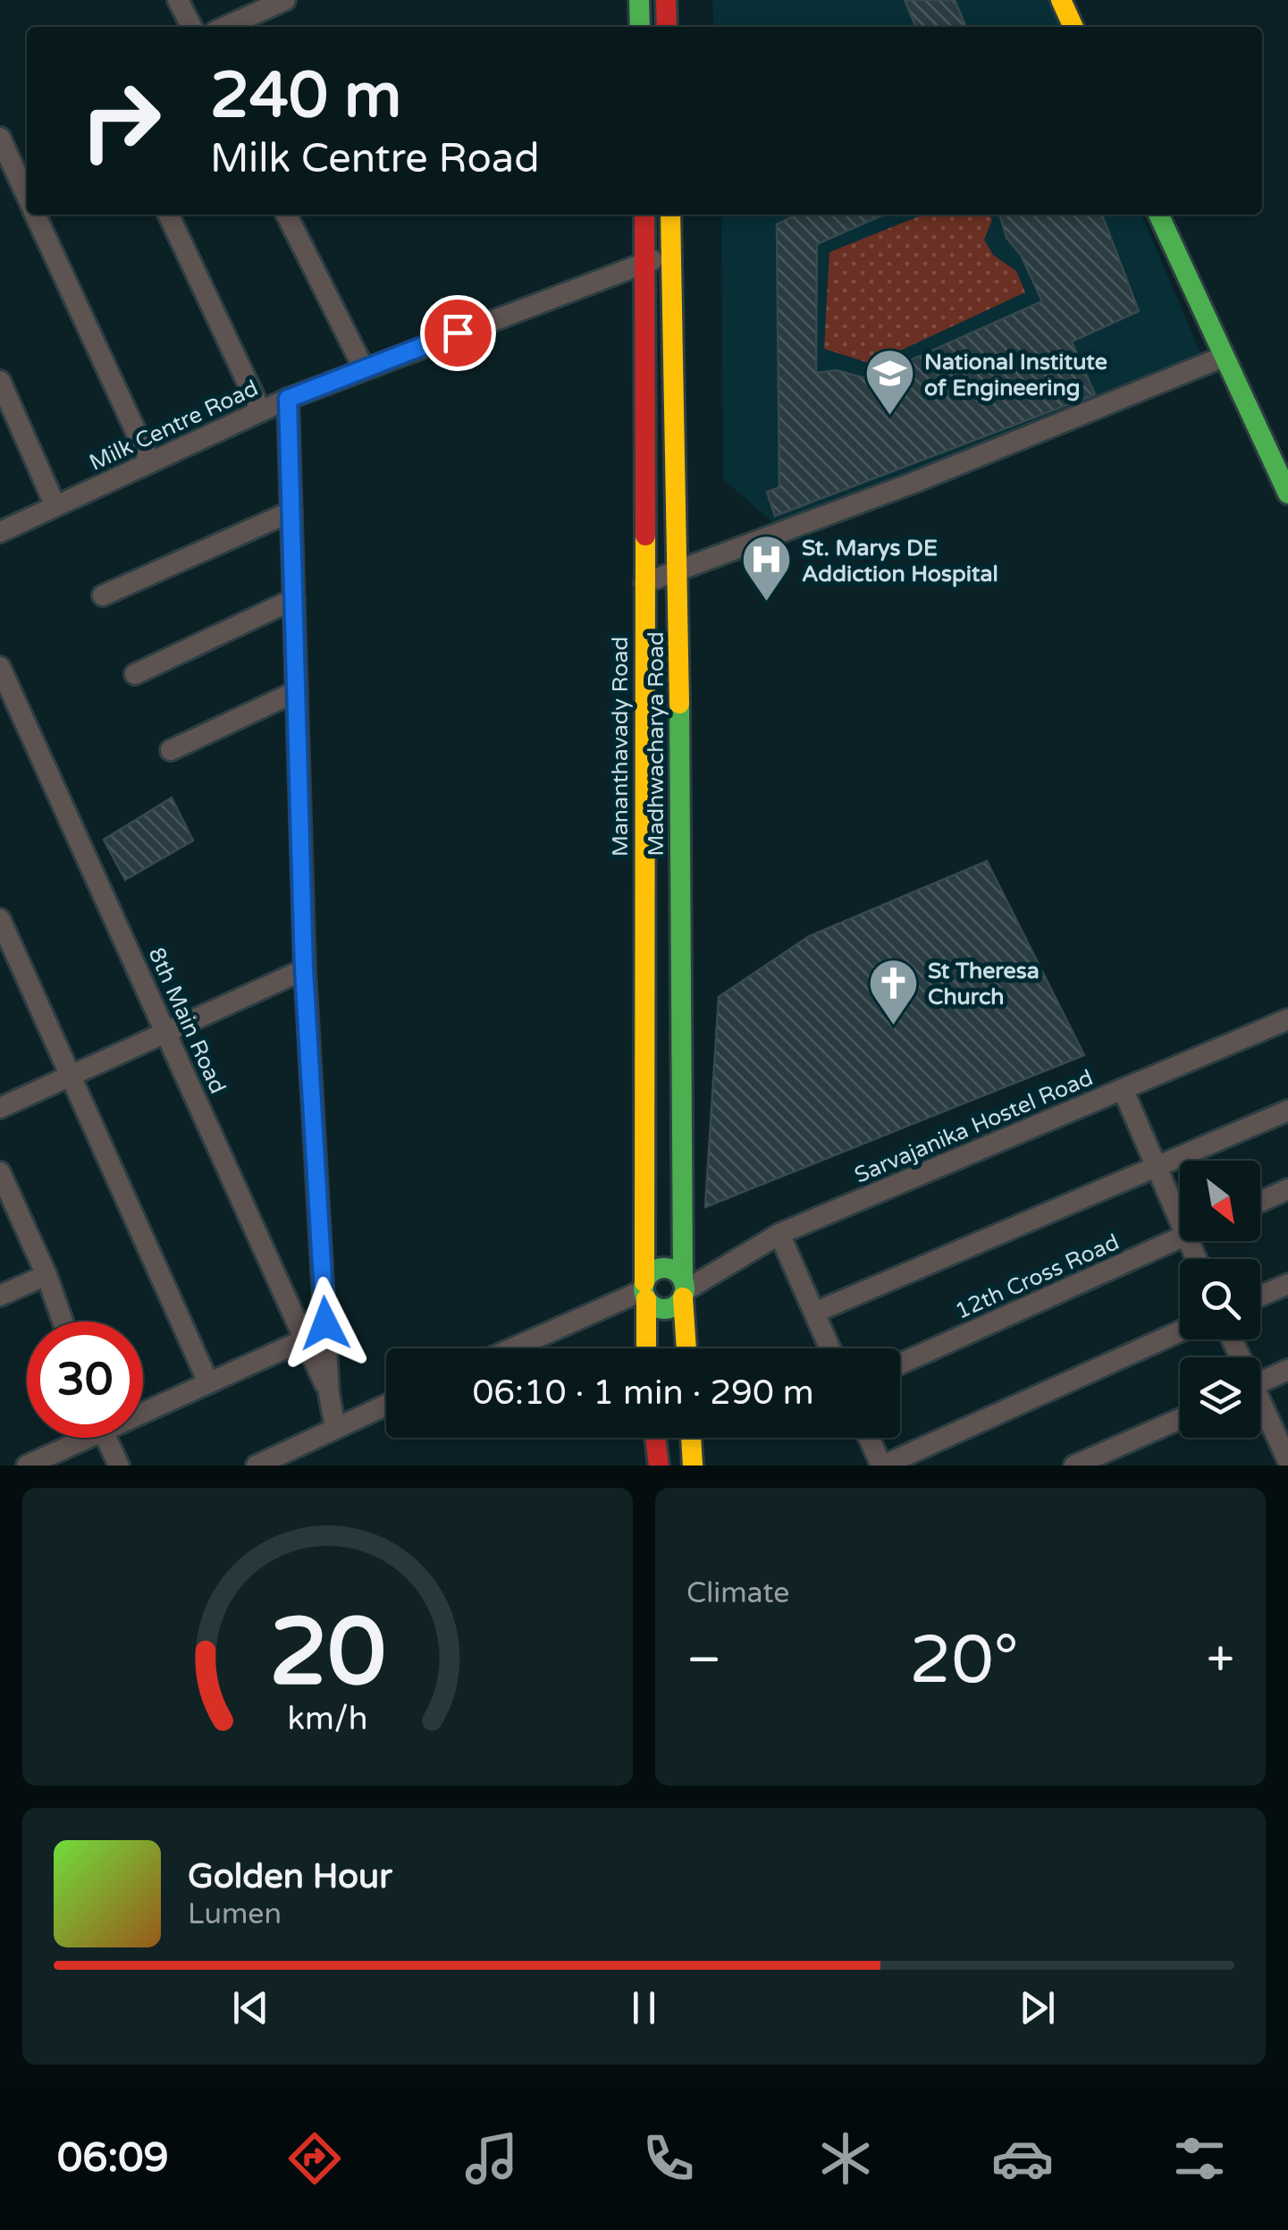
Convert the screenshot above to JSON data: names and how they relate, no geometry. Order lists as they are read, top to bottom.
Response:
{
  "streets": {
    "main road": ["Madhwacharya Road", "Mananthavady Road"],
    "street": [
      "Milk Centre Road",
      "8th Main Road",
      "Sarvajanika Hostel Road",
      "12th Cross Road"
    ]
  },
  "crossings": [
    ["Milk Centre Road", "Madhwacharya Road"],
    ["Milk Centre Road", "Mananthavady Road"],
    ["Madhwacharya Road", "Mananthavady Road"],
    ["Madhwacharya Road", "Sarvajanika Hostel Road"],
    ["Mananthavady Road", "Sarvajanika Hostel Road"]
  ],
  "places": {
    "school or university": ["National Institute of Engineering"],
    "hospital": ["St. Marys DE Addiction Hospital"],
    "church": ["St Theresa Church"]
  },
  "north": "bottom right",
  "page": {
    "turn": ["240 m", "Milk Centre Road"],
    "limit": "30",
    "trip": "06:10 · 1 min · 290 m",
    "tile": "Climate",
    "heat": ["−", "20°", "+"],
    "song": ["Golden Hour", "Lumen"],
    "tabs": "06:09",
    "gauge": ["20", "km/h"]
  }
}
